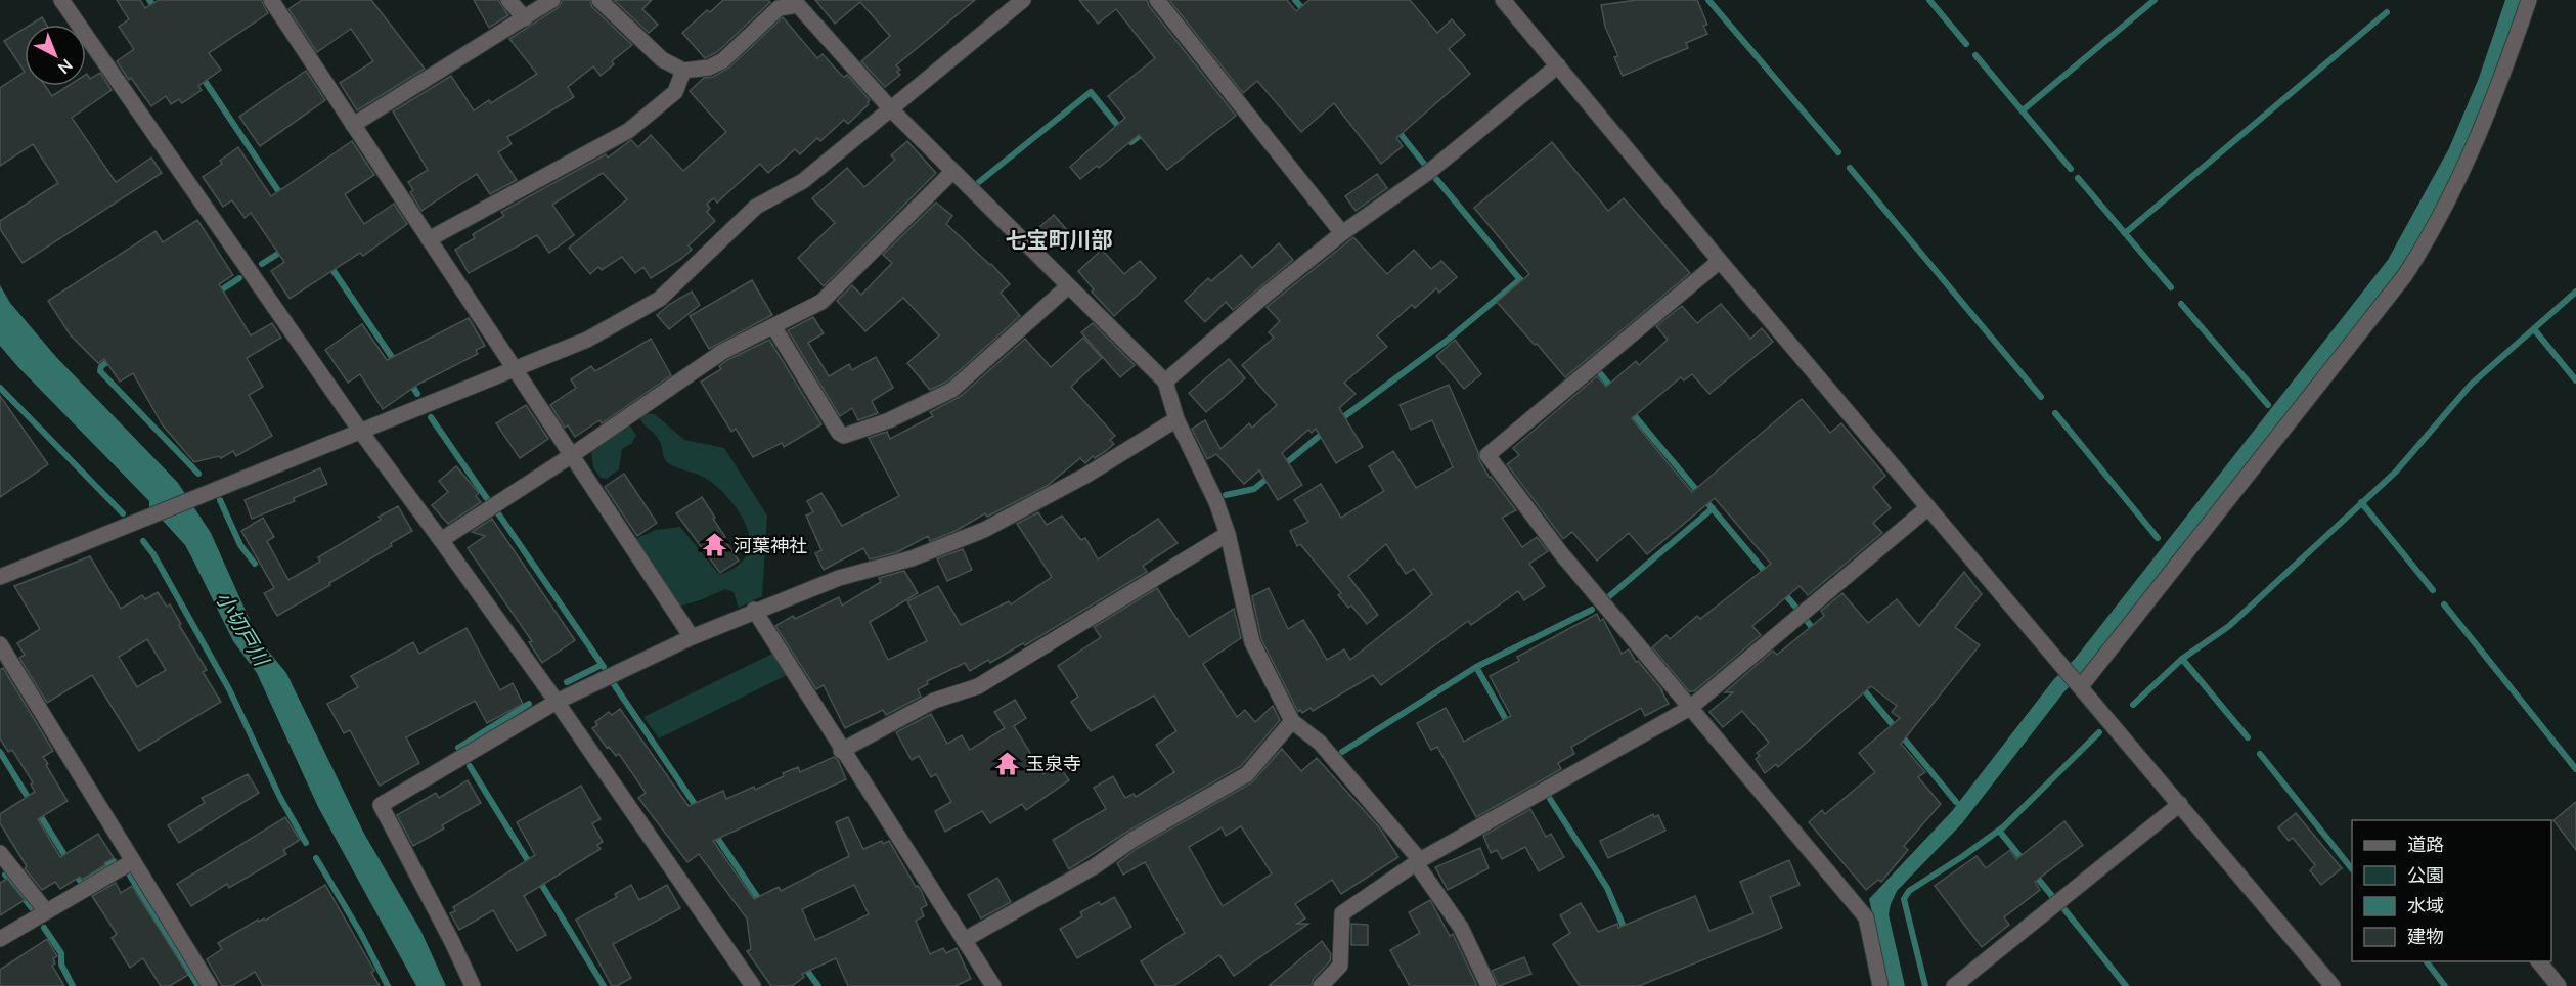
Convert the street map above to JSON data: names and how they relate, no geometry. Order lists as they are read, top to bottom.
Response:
{
  "districts": ["七宝町川部"],
  "water": ["小切戸川"],
  "places": {
    "temple": ["河葉神社", "玉泉寺"]
  },
  "legend": [
    "道路",
    "公園",
    "水域",
    "建物"
  ],
  "north": "bottom right"
}
